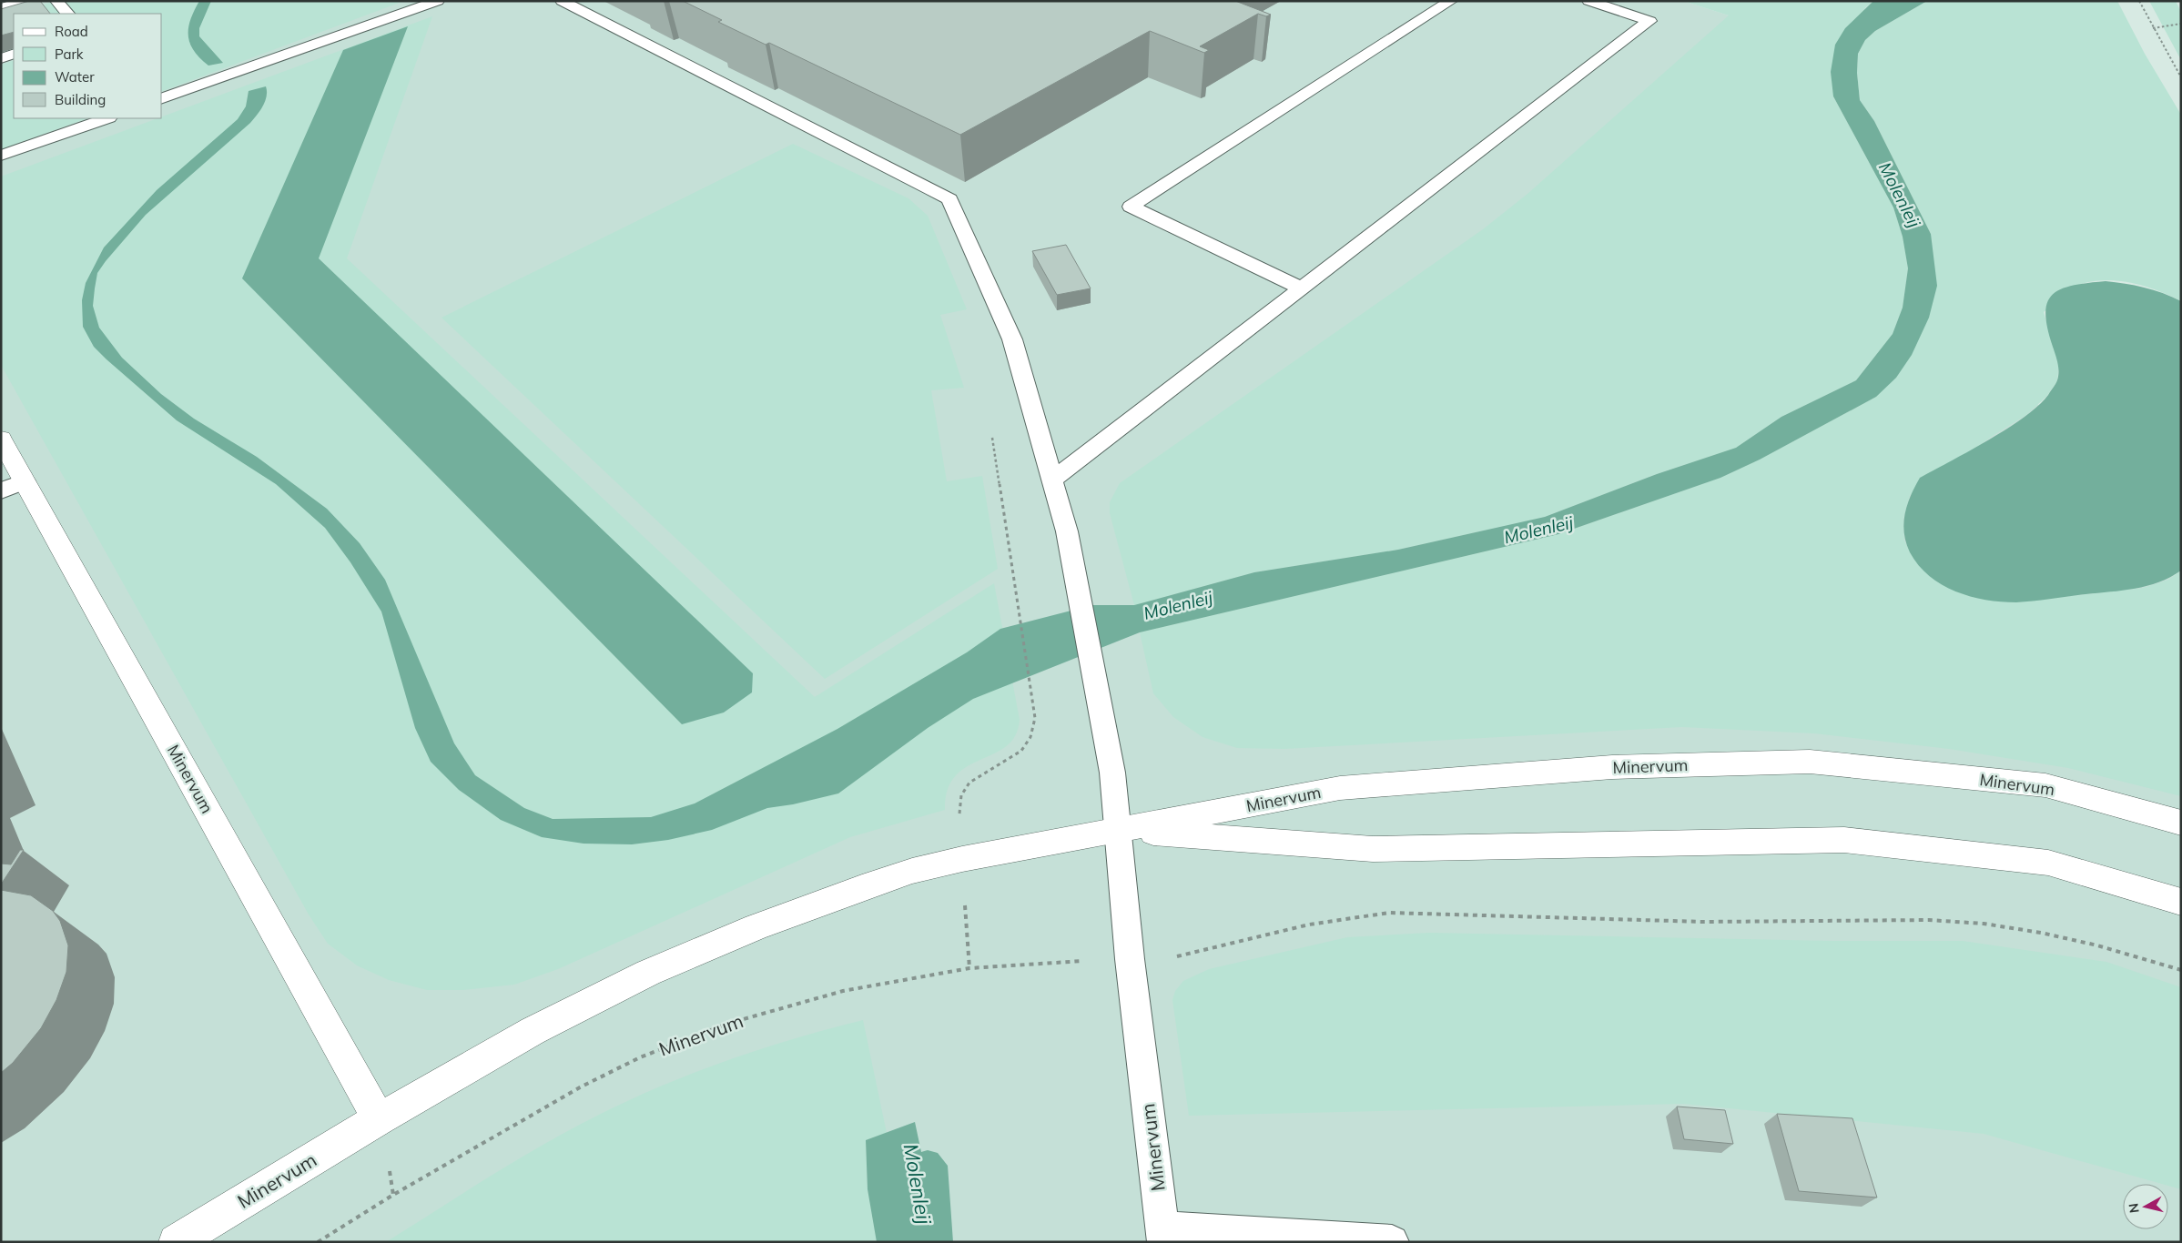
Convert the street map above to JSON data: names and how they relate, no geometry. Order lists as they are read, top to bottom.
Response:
{
  "streets": {
    "street": ["Minervum"]
  },
  "water": ["Molenleij"],
  "legend": [
    "Road",
    "Park",
    "Water",
    "Building"
  ],
  "north": "left"
}
